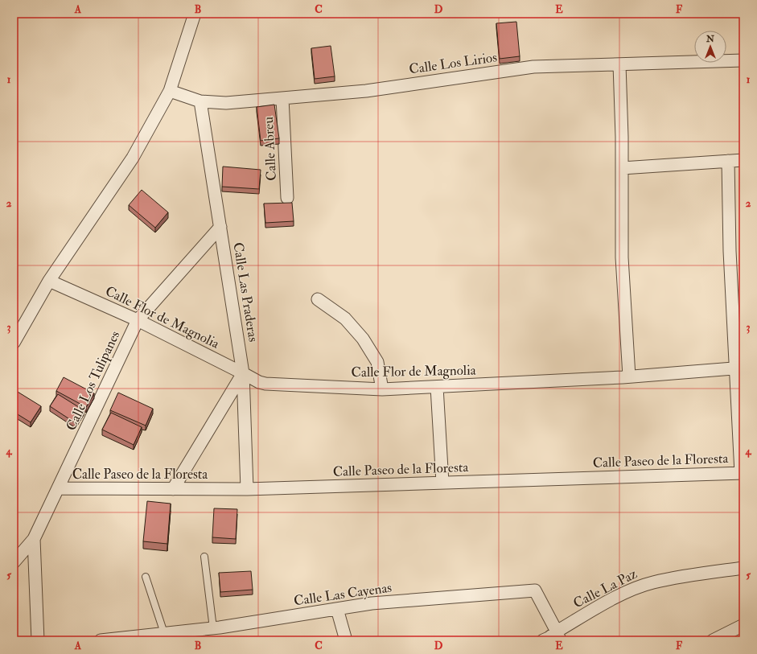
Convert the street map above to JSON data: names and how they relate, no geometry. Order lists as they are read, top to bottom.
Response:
{
  "streets": {
    "street": [
      "Calle Los Lirios",
      "Calle Abreu",
      "Calle Las Praderas",
      "Calle Flor de Magnolia",
      "Calle Los Tulipanes",
      "Calle Paseo de la Floresta",
      "Calle La Paz",
      "Calle Las Cayenas"
    ]
  },
  "crossings": [
    ["Calle Los Lirios", "Calle Abreu"],
    ["Calle Los Lirios", "Calle Las Praderas"],
    ["Calle Las Praderas", "Calle Flor de Magnolia"],
    ["Calle Las Praderas", "Calle Los Tulipanes"],
    ["Calle Las Praderas", "Calle Paseo de la Floresta"],
    ["Calle Flor de Magnolia", "Calle Los Tulipanes"],
    ["Calle Los Tulipanes", "Calle Paseo de la Floresta"],
    ["Calle La Paz", "Calle Las Cayenas"]
  ],
  "north": "top",
  "grid": {
    "columns": [
      "A",
      "B",
      "C",
      "D",
      "E",
      "F"
    ],
    "rows": [
      "1",
      "2",
      "3",
      "4",
      "5"
    ]
  }
}
